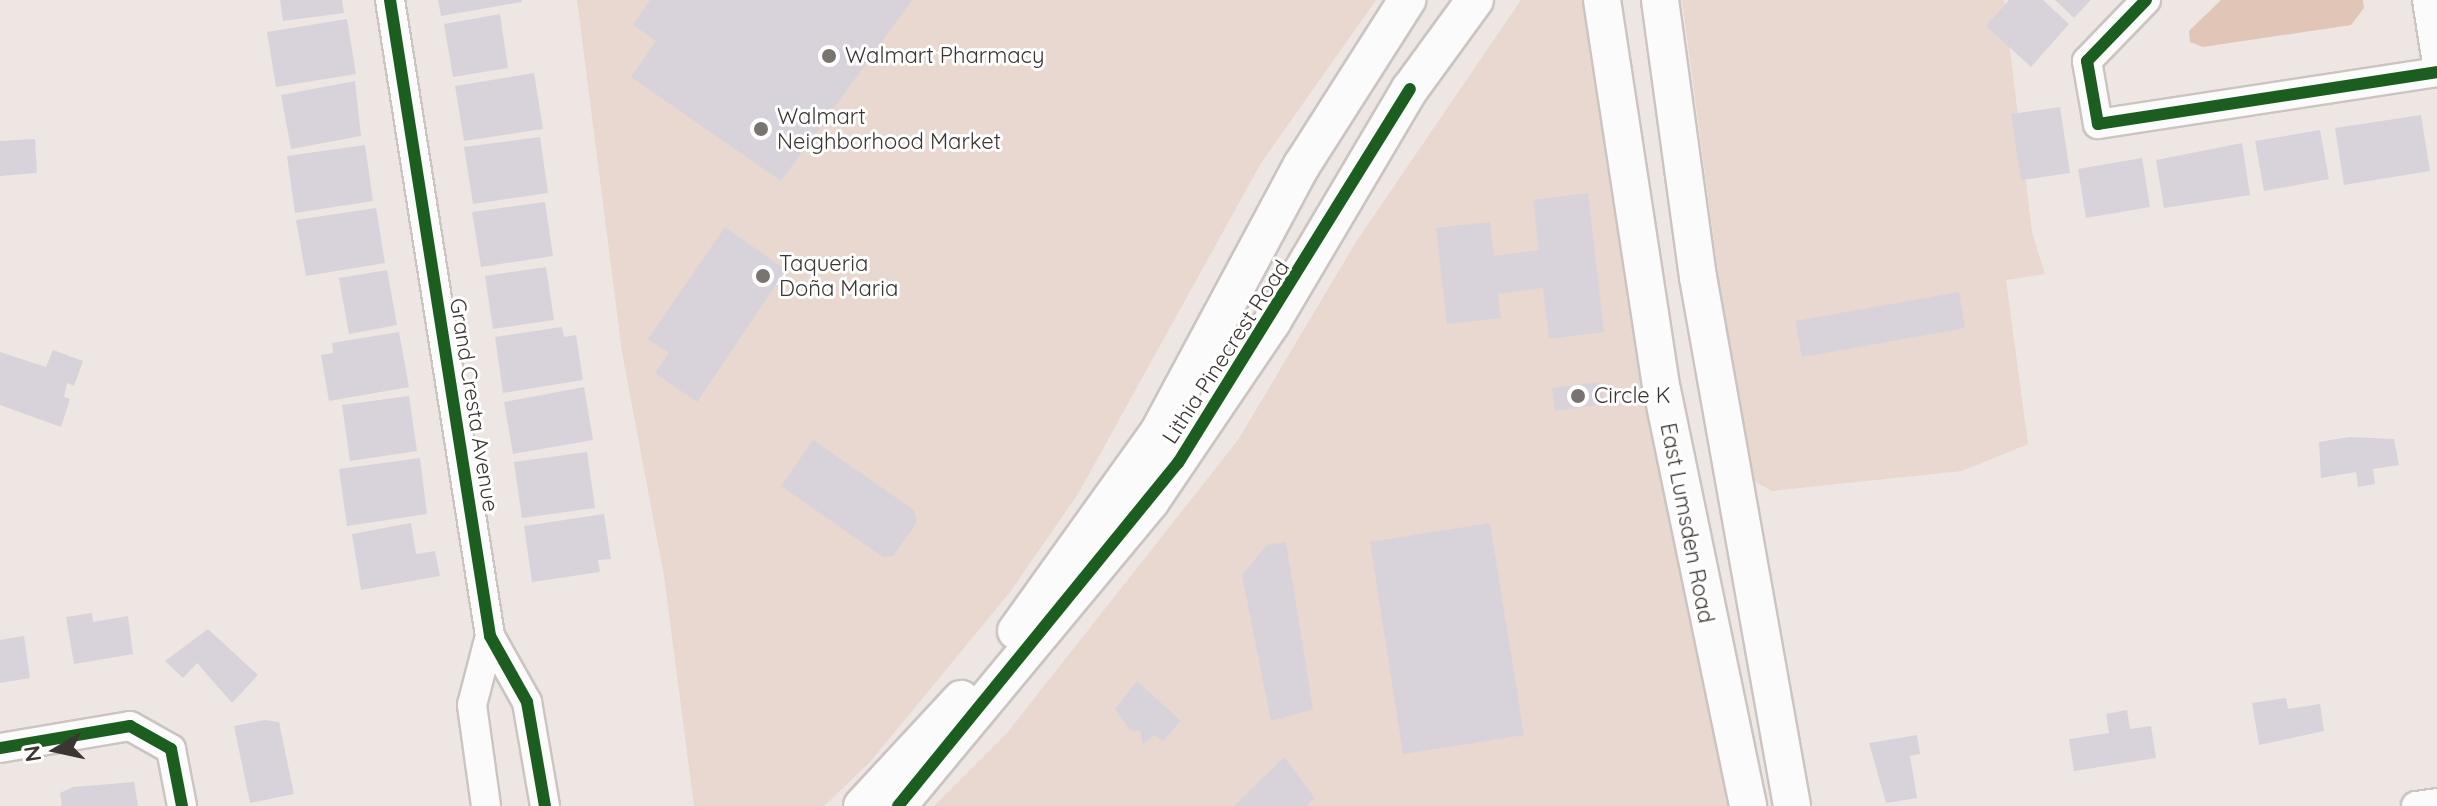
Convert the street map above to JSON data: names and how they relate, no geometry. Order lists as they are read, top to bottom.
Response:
{
  "streets": {
    "main road": ["Lithia Pinecrest Road", "East Lumsden Road"],
    "street": ["Grand Cresta Avenue"]
  },
  "places": [
    "Walmart Pharmacy",
    "Walmart Neighborhood Market",
    "Taqueria Doña Maria",
    "Circle K"
  ],
  "north": "left"
}
